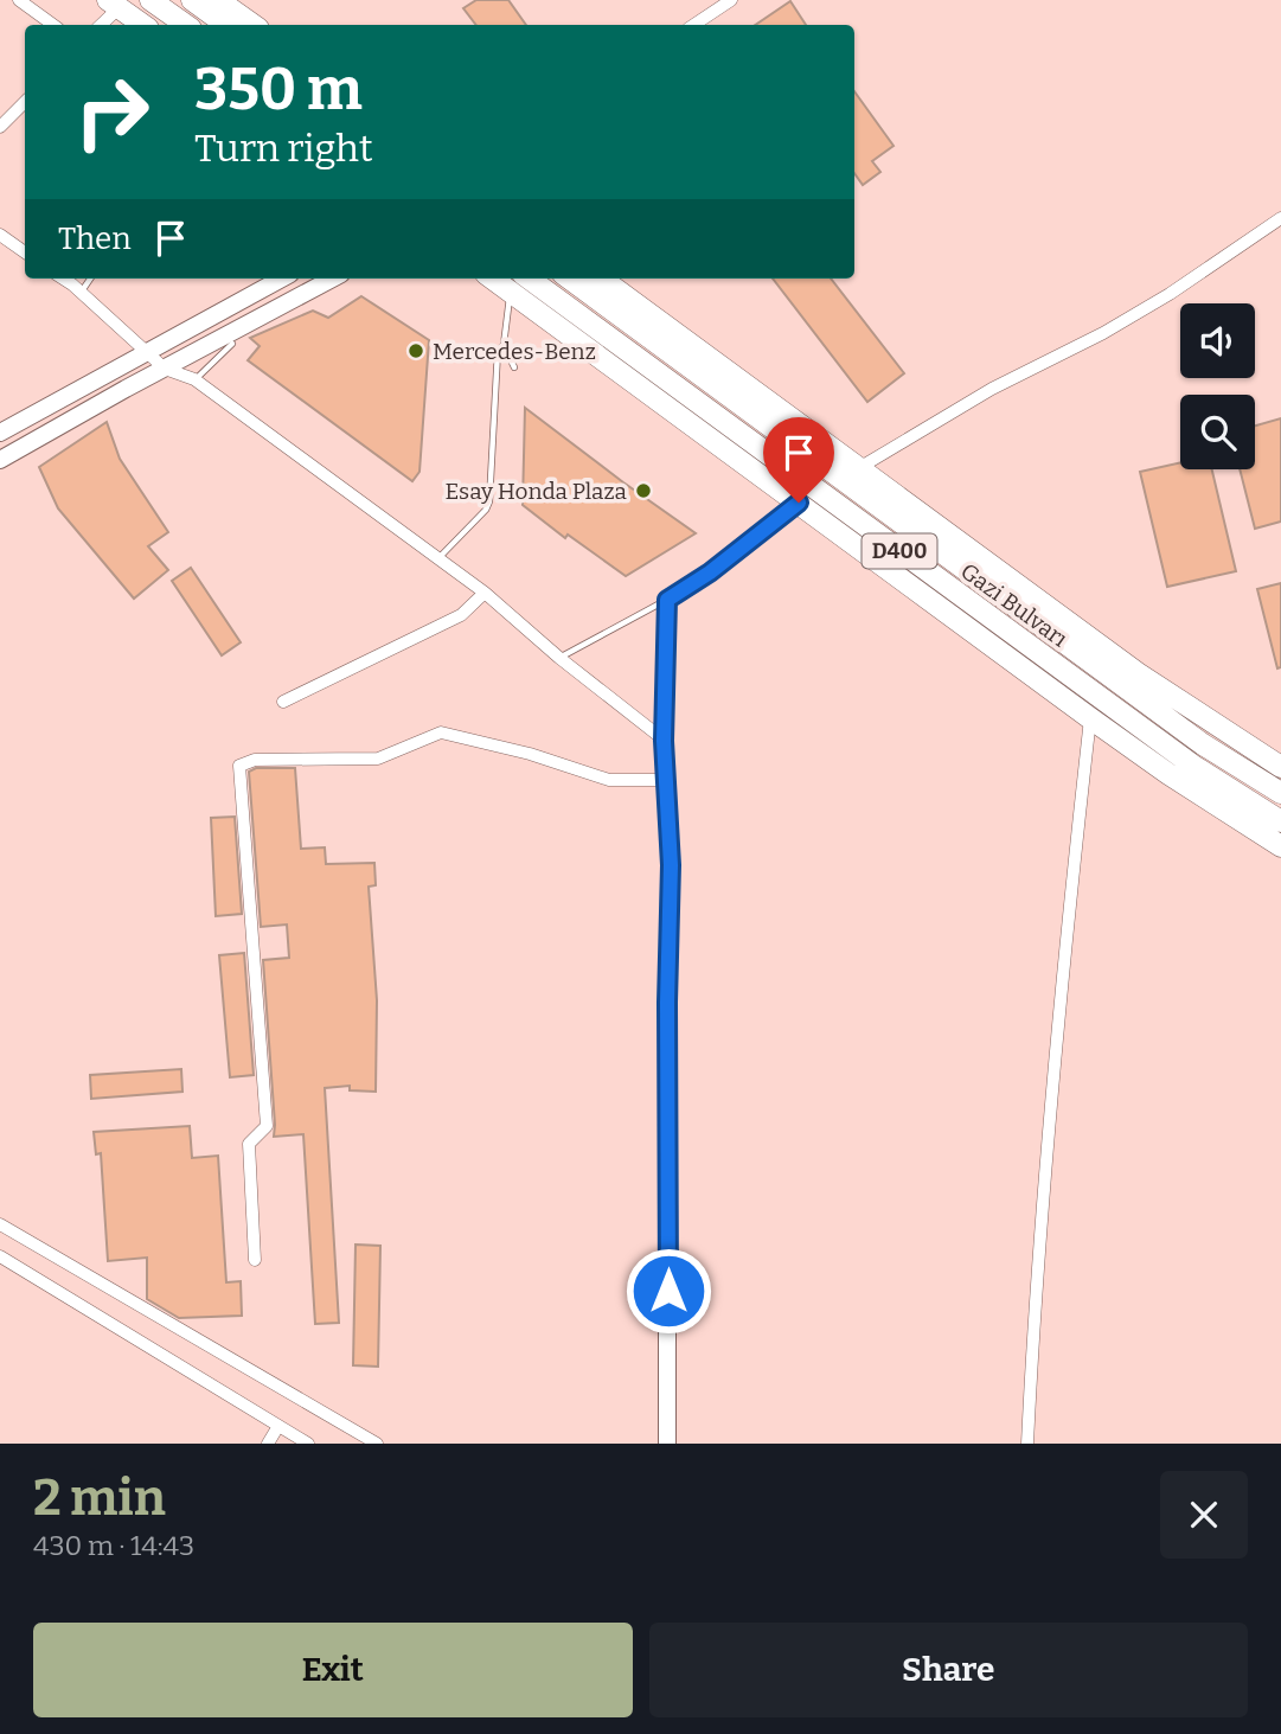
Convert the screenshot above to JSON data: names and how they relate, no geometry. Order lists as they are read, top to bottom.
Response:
{
  "streets": {
    "highway": ["D400", "Gazi Bulvarı"]
  },
  "places": ["Mercedes-Benz", "Esay Honda Plaza"],
  "page": {
    "turn": ["350 m", "Turn right"],
    "then": "Then",
    "heading": ["2 min", "430 m · 14:43"],
    "buttons": ["Exit", "Share"]
  }
}
